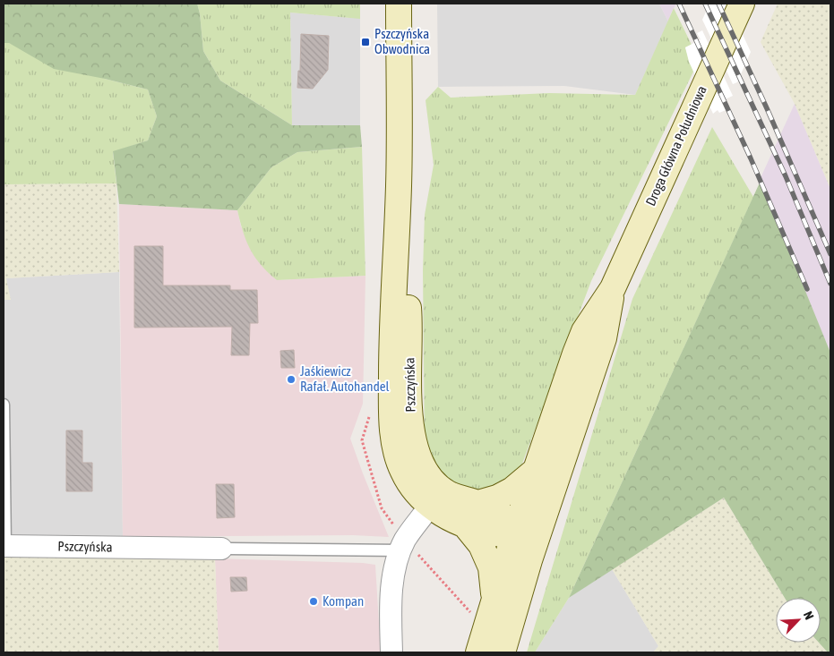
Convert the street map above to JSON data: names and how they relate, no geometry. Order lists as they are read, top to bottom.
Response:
{
  "streets": {
    "main road": ["Droga Główna Południowa", "Pszczyńska"]
  },
  "crossings": [
    ["Droga Główna Południowa", "Pszczyńska"]
  ],
  "places": {
    "transit": ["Pszczyńska Obwodnica"],
    "other": ["Jaśkiewicz Rafał. Autohandel", "Kompan"]
  },
  "north": "top right"
}
